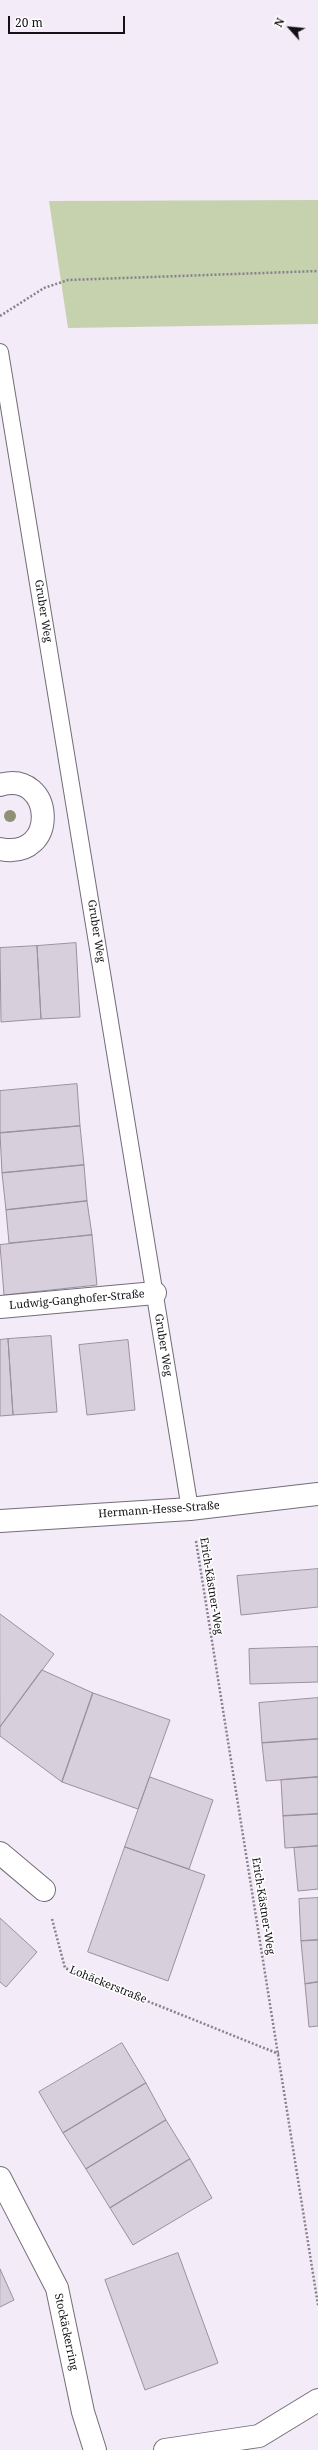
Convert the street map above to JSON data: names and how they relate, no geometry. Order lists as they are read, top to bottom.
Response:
{
  "streets": {
    "street": ["Ludwig-Ganghofer-Straße", "Hermann-Hesse-Straße", "Stockäckerring"],
    "lane": ["Gruber Weg"],
    "path": ["Erich-Kästner-Weg", "Lohäckerstraße"]
  },
  "crossings": [
    ["Gruber Weg", "Ludwig-Ganghofer-Straße"],
    ["Gruber Weg", "Hermann-Hesse-Straße"],
    ["Gruber Weg", "Erich-Kästner-Weg"],
    ["Hermann-Hesse-Straße", "Erich-Kästner-Weg"],
    ["Erich-Kästner-Weg", "Lohäckerstraße"]
  ],
  "scale_bar": "20 m",
  "north": "top left"
}
